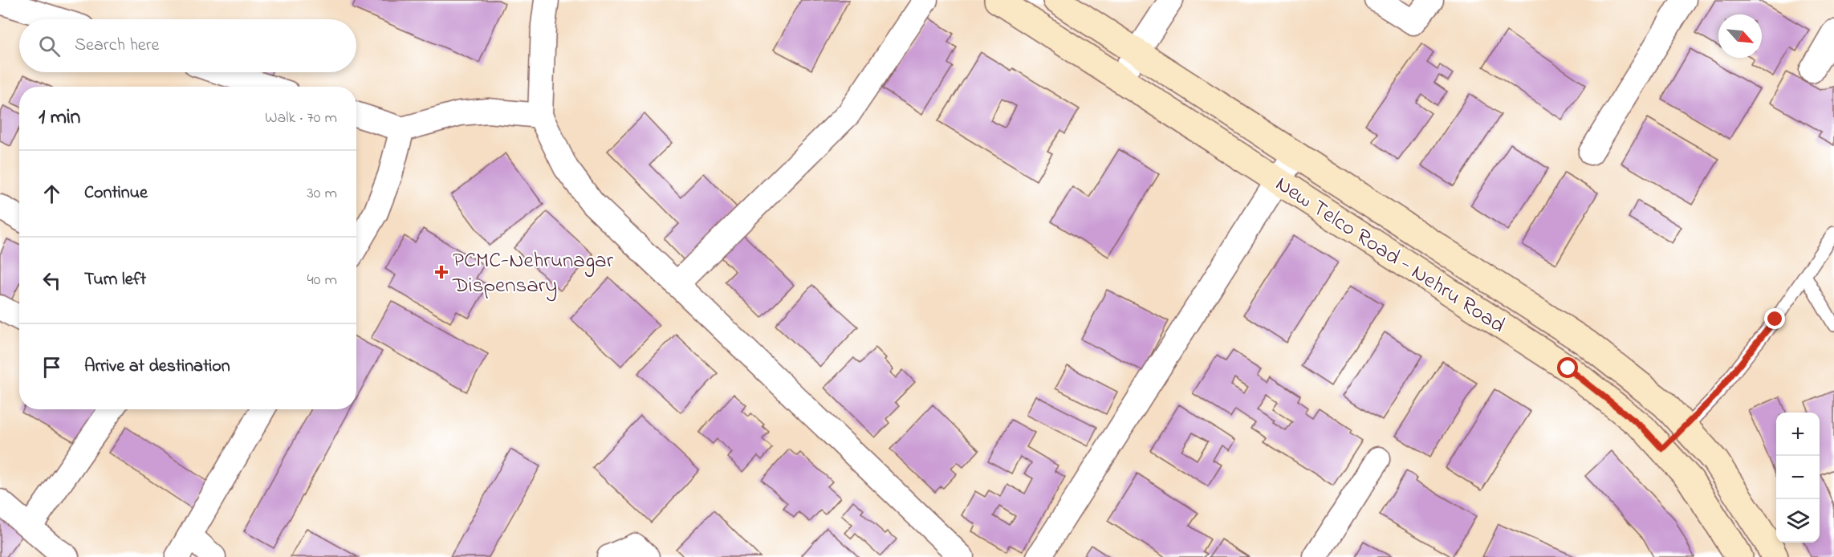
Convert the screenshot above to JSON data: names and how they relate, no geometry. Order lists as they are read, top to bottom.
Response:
{
  "streets": {
    "street": ["New Telco Road - Nehru Road"]
  },
  "places": {
    "health": ["PCMC-Nehrunagar Dispensary"]
  },
  "north": "bottom right",
  "page": {
    "search": "Search here",
    "heading": ["1 min", "Walk · 70 m"],
    "list": [
      ["Continue", "30 m"],
      ["Turn left", "40 m"],
      "Arrive at destination"
    ],
    "map_buttons": ["+", "−"]
  }
}
